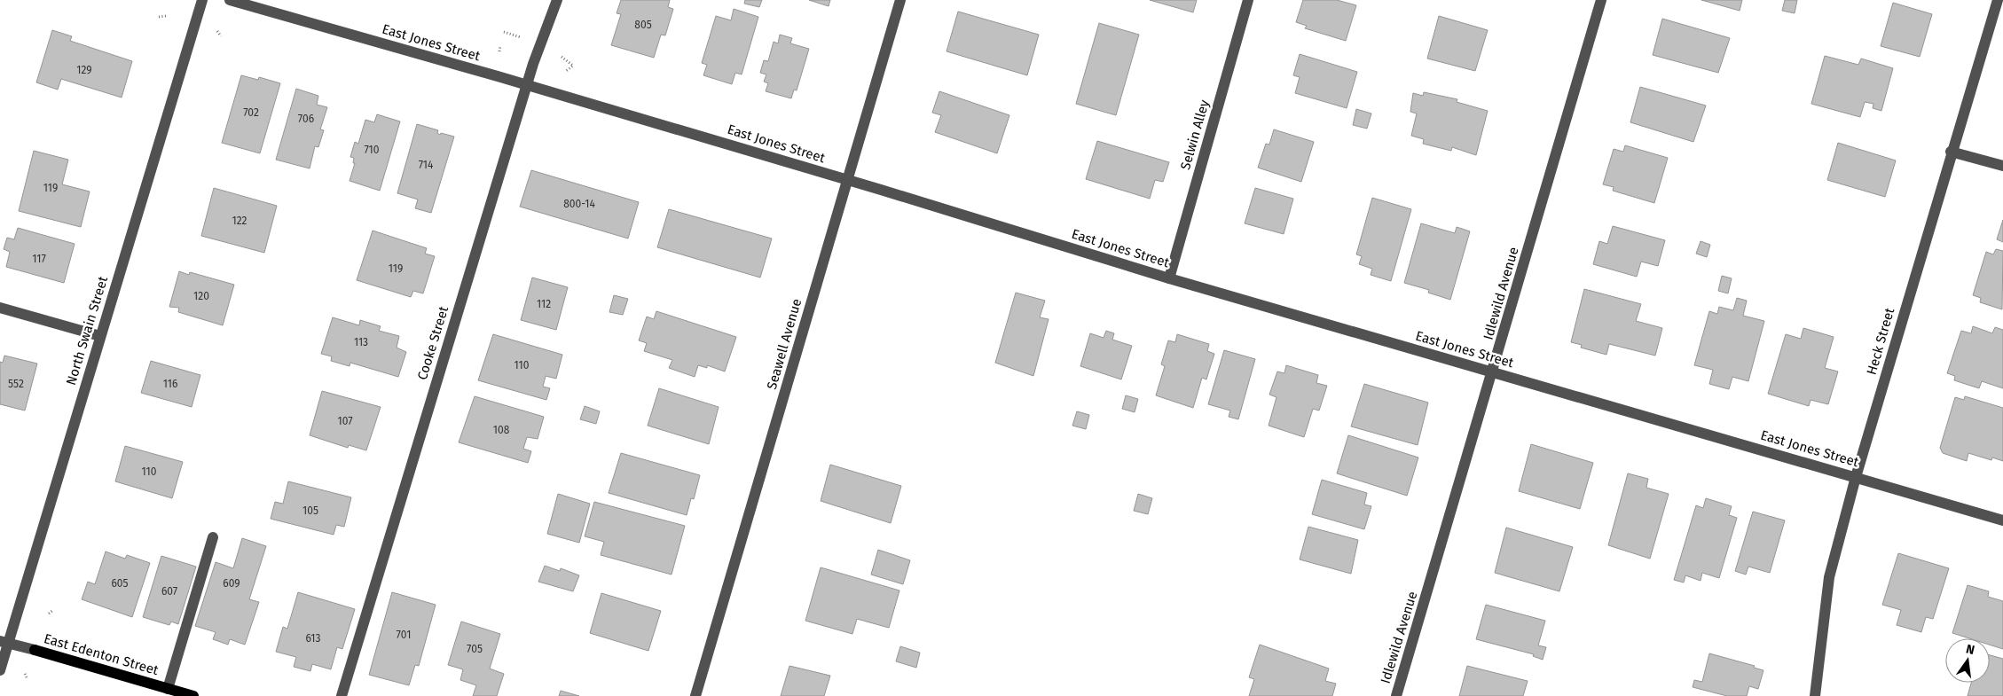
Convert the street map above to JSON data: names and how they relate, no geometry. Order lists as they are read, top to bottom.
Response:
{
  "streets": {
    "main road": ["East Edenton Street"],
    "street": [
      "East Jones Street",
      "Selwin Alley",
      "Idlewild Avenue",
      "North Swain Street",
      "Heck Street",
      "Cooke Street",
      "Seawell Avenue"
    ]
  },
  "crossings": [
    ["East Jones Street", "Selwin Alley"],
    ["East Jones Street", "Idlewild Avenue"],
    ["East Jones Street", "Heck Street"],
    ["East Jones Street", "Cooke Street"],
    ["East Jones Street", "Seawell Avenue"],
    ["North Swain Street", "East Edenton Street"]
  ],
  "house_numbers": [
    "805",
    "129",
    "702",
    "706",
    "710",
    "714",
    "119",
    "800-14",
    "122",
    "117",
    "119",
    "120",
    "112",
    "113",
    "110",
    "552",
    "116",
    "107",
    "108",
    "110",
    "105",
    "605",
    "609",
    "607",
    "701",
    "613",
    "705"
  ],
  "north": "top"
}
